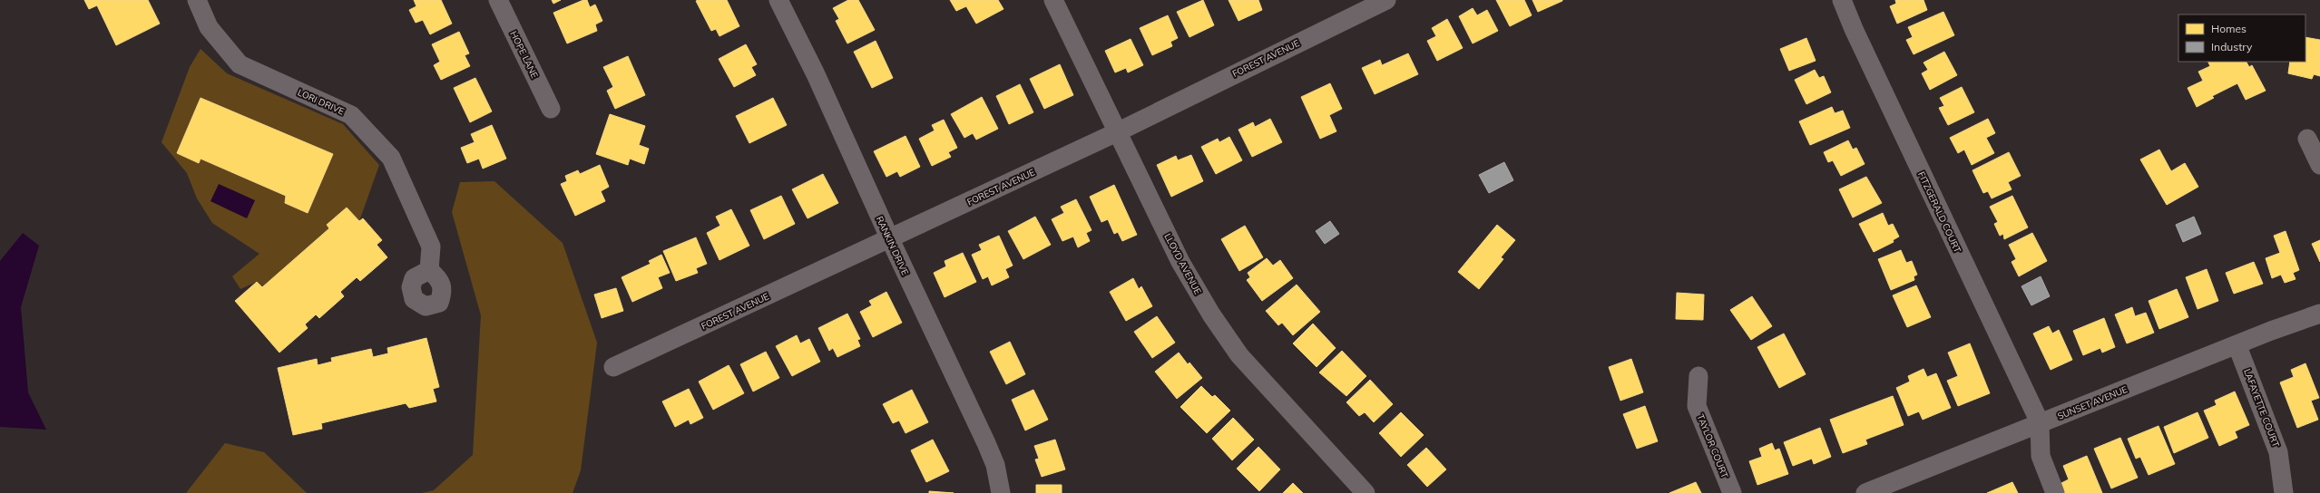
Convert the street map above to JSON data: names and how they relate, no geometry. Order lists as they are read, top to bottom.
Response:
{
  "streets": {
    "street": [
      "HOPE LANE",
      "FOREST AVENUE",
      "LORI DRIVE",
      "FITZGERALD COURT",
      "RANKIN DRIVE",
      "LLOYD AVENUE",
      "SUNSET AVENUE",
      "LAFAYETTE COURT",
      "TAYLOR COURT"
    ]
  },
  "crossings": [
    ["FOREST AVENUE", "RANKIN DRIVE"],
    ["FOREST AVENUE", "LLOYD AVENUE"],
    ["FITZGERALD COURT", "SUNSET AVENUE"],
    ["SUNSET AVENUE", "LAFAYETTE COURT"]
  ],
  "legend": ["Homes", "Industry"]
}
